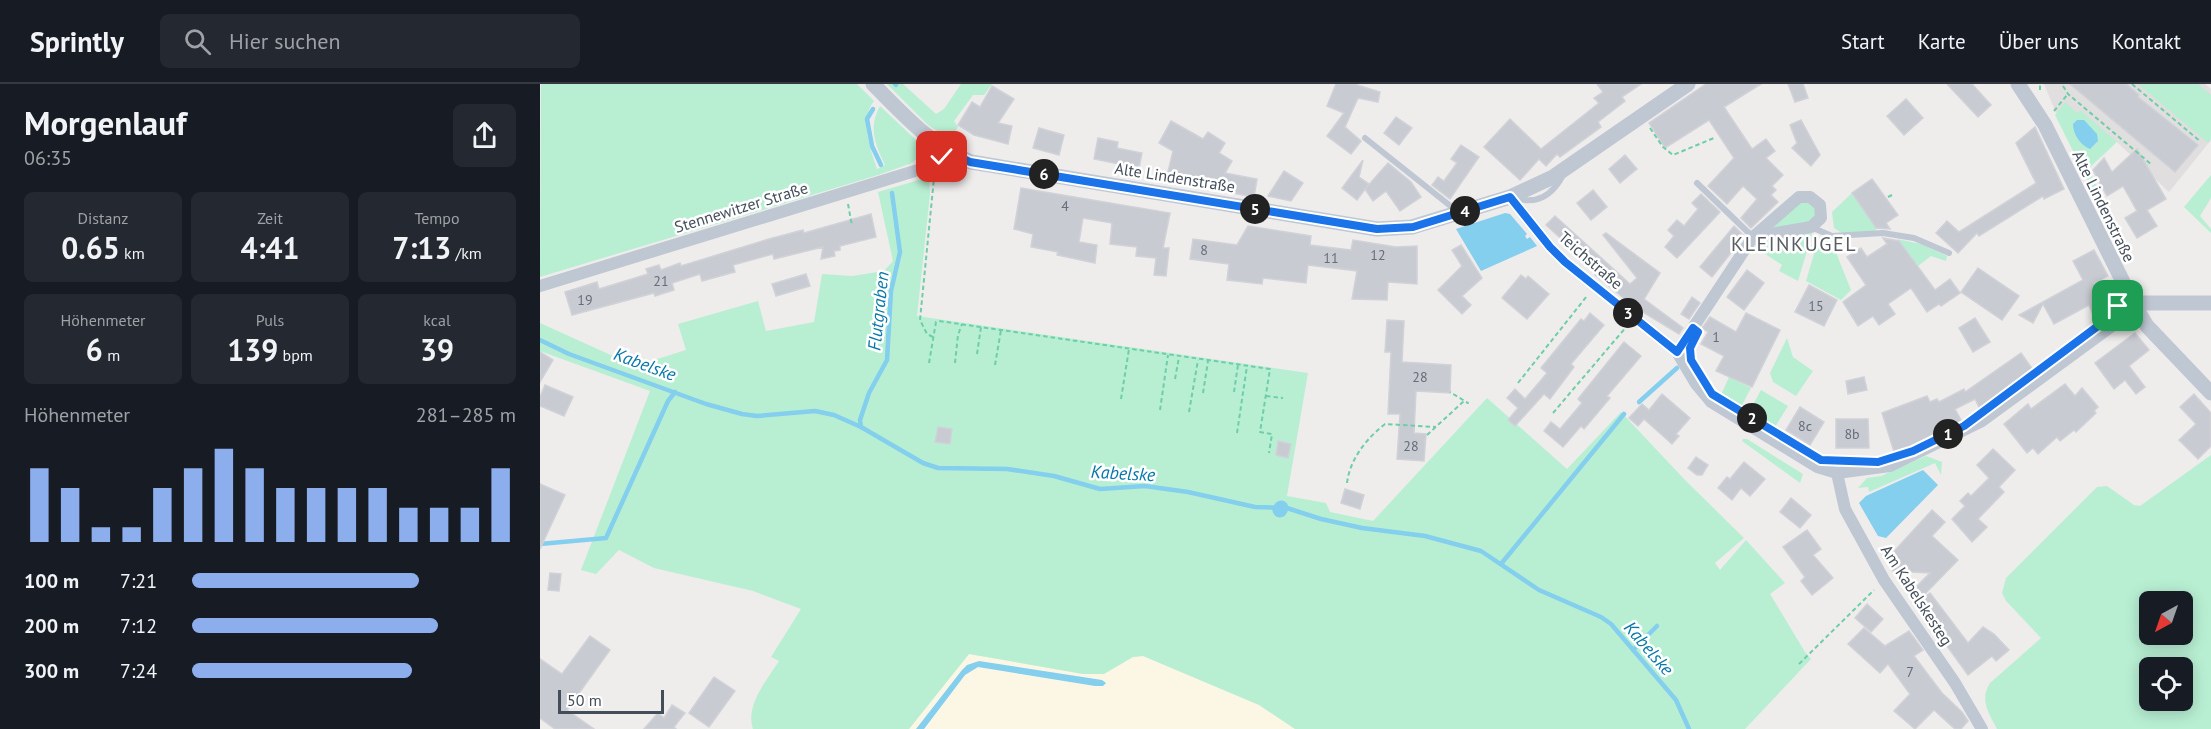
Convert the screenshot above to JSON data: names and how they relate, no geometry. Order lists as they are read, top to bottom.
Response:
{
  "streets": {
    "street": [
      "Alte Lindenstraße",
      "Stennewitzer Straße",
      "Teichstraße",
      "Am Kabelskesteg"
    ]
  },
  "crossings": [
    ["Alte Lindenstraße", "Stennewitzer Straße"],
    ["Alte Lindenstraße", "Teichstraße"],
    ["Teichstraße", "Am Kabelskesteg"]
  ],
  "districts": ["KLEINKUGEL"],
  "water": ["Flutgraben", "Kabelske"],
  "house_numbers": [
    "4",
    "8",
    "12",
    "11",
    "21",
    "19",
    "15",
    "1",
    "28",
    "8c",
    "8b",
    "28",
    "7"
  ],
  "scale_bar": "50 m",
  "north": "bottom left",
  "page": {
    "header": "Sprintly",
    "search": "Hier suchen",
    "nav": [
      "Start",
      "Karte",
      "Über uns",
      "Kontakt"
    ],
    "heading": ["Morgenlauf", "06:35"],
    "pins": [
      "6",
      "5",
      "4",
      "3",
      "2",
      "1"
    ],
    "stats": [
      ["Distanz", "0.65 km"],
      ["Zeit", "4:41"],
      ["Tempo", "7:13 /km"],
      ["Höhenmeter", "6 m"],
      ["Puls", "139 bpm"],
      ["kcal", "39"]
    ],
    "chart": ["Höhenmeter", "281–285 m"],
    "list": [
      {
        "name": "100 m",
        "note": "7:21"
      },
      {
        "name": "200 m",
        "note": "7:12"
      },
      {
        "name": "300 m",
        "note": "7:24"
      }
    ],
    "scale": "50 m"
  }
}
